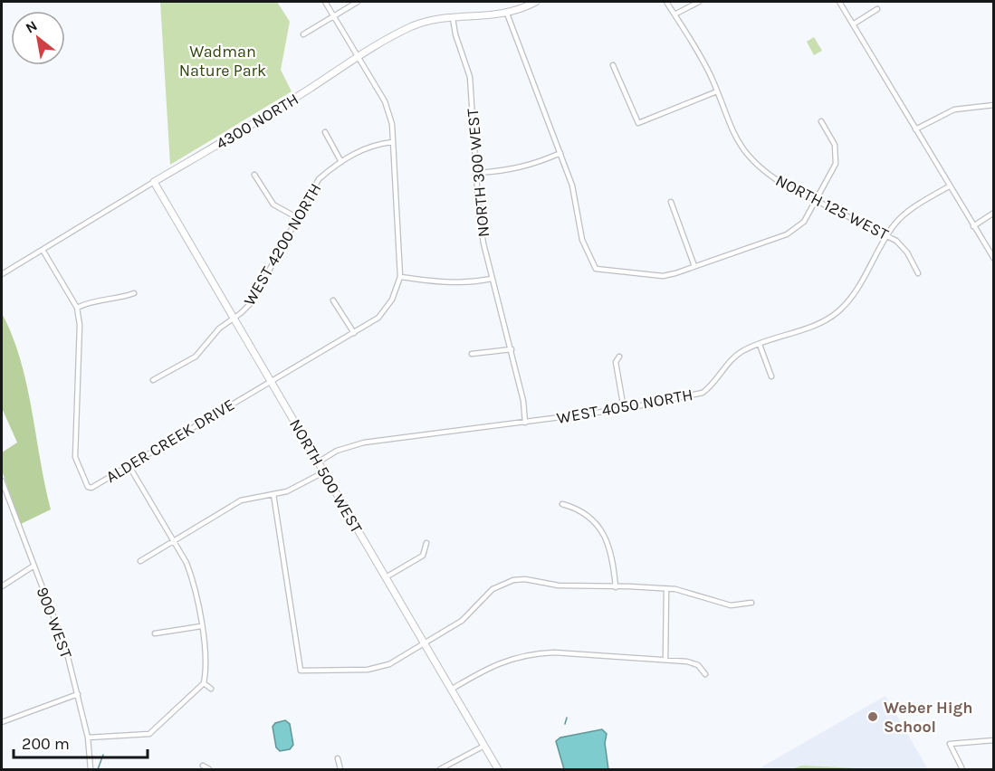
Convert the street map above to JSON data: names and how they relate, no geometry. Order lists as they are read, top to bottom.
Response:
{
  "streets": {
    "street": [
      "4300 NORTH",
      "NORTH 300 WEST",
      "NORTH 125 WEST",
      "WEST 4200 NORTH",
      "WEST 4050 NORTH",
      "ALDER CREEK DRIVE",
      "NORTH 500 WEST",
      "900 WEST"
    ]
  },
  "crossings": [
    ["4300 NORTH", "NORTH 300 WEST"],
    ["4300 NORTH", "NORTH 500 WEST"],
    ["NORTH 300 WEST", "WEST 4050 NORTH"],
    ["NORTH 125 WEST", "WEST 4050 NORTH"],
    ["WEST 4200 NORTH", "NORTH 500 WEST"],
    ["WEST 4050 NORTH", "NORTH 500 WEST"],
    ["ALDER CREEK DRIVE", "NORTH 500 WEST"]
  ],
  "parks": ["Wadman Nature Park"],
  "places": ["Weber High School"],
  "scale_bar": "200 m",
  "north": "top left"
}
